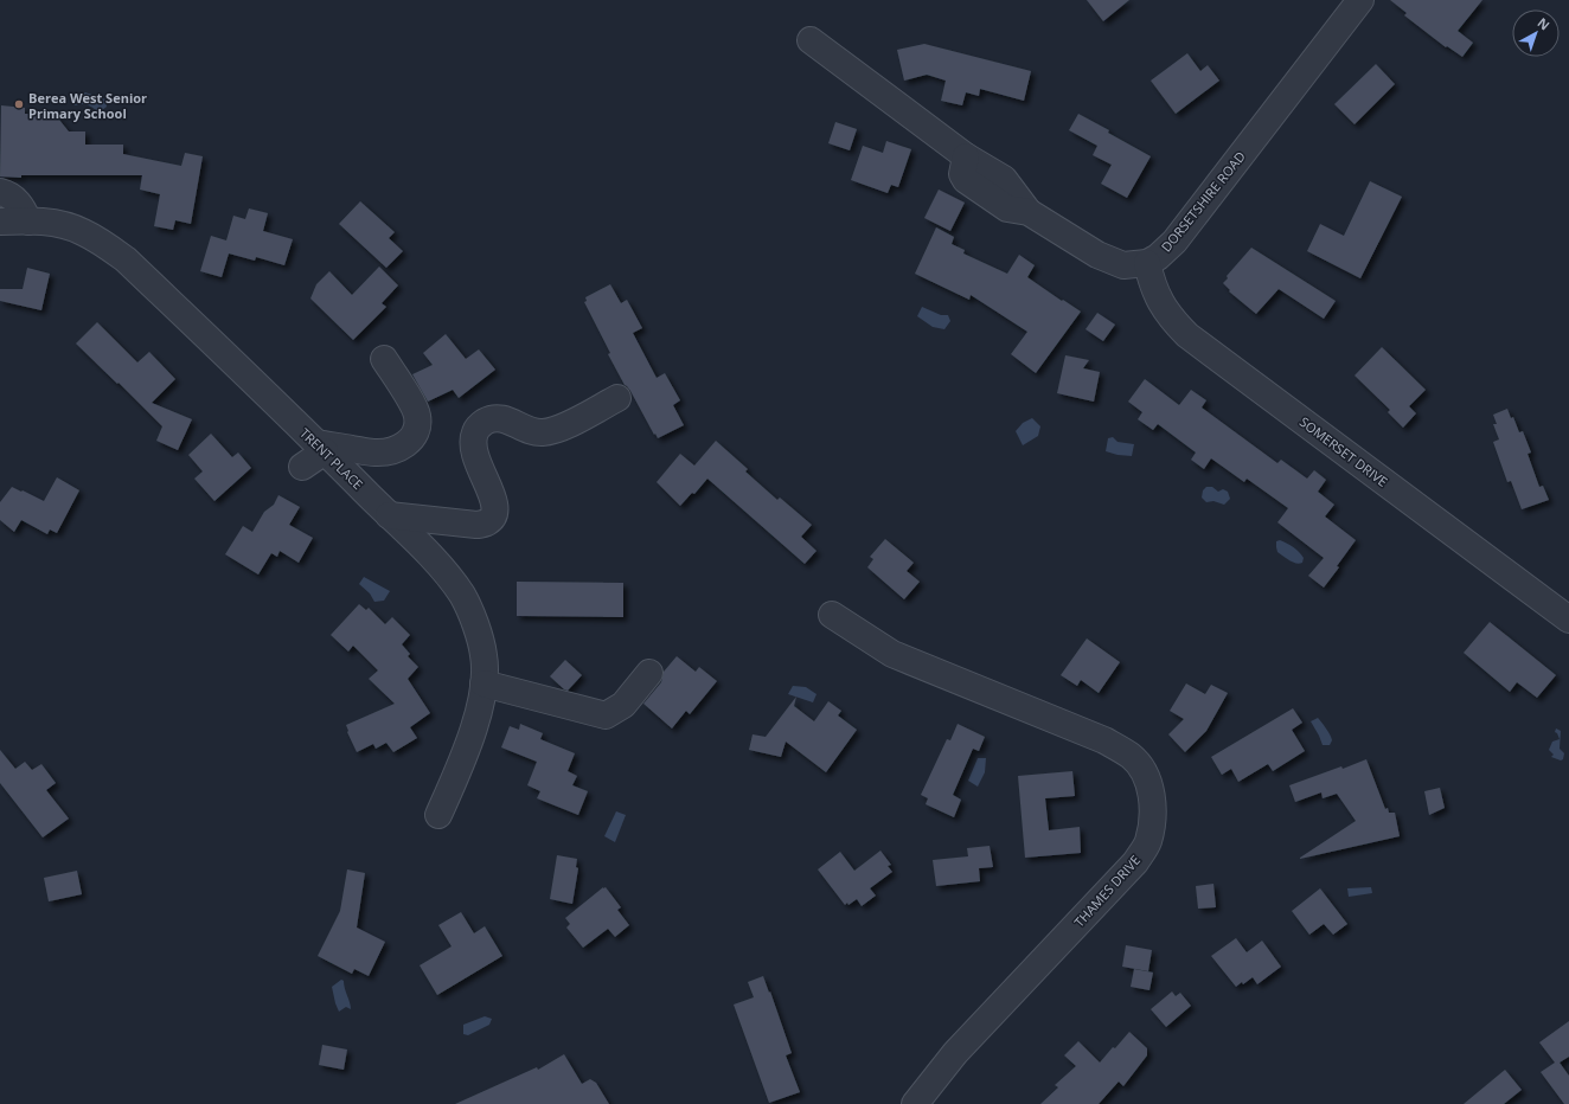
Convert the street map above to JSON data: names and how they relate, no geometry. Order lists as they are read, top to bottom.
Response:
{
  "streets": {
    "street": [
      "DORSETSHIRE ROAD",
      "SOMERSET DRIVE",
      "TRENT PLACE",
      "THAMES DRIVE"
    ]
  },
  "crossings": [
    ["DORSETSHIRE ROAD", "SOMERSET DRIVE"]
  ],
  "places": ["Berea West Senior Primary School"],
  "north": "top right"
}
